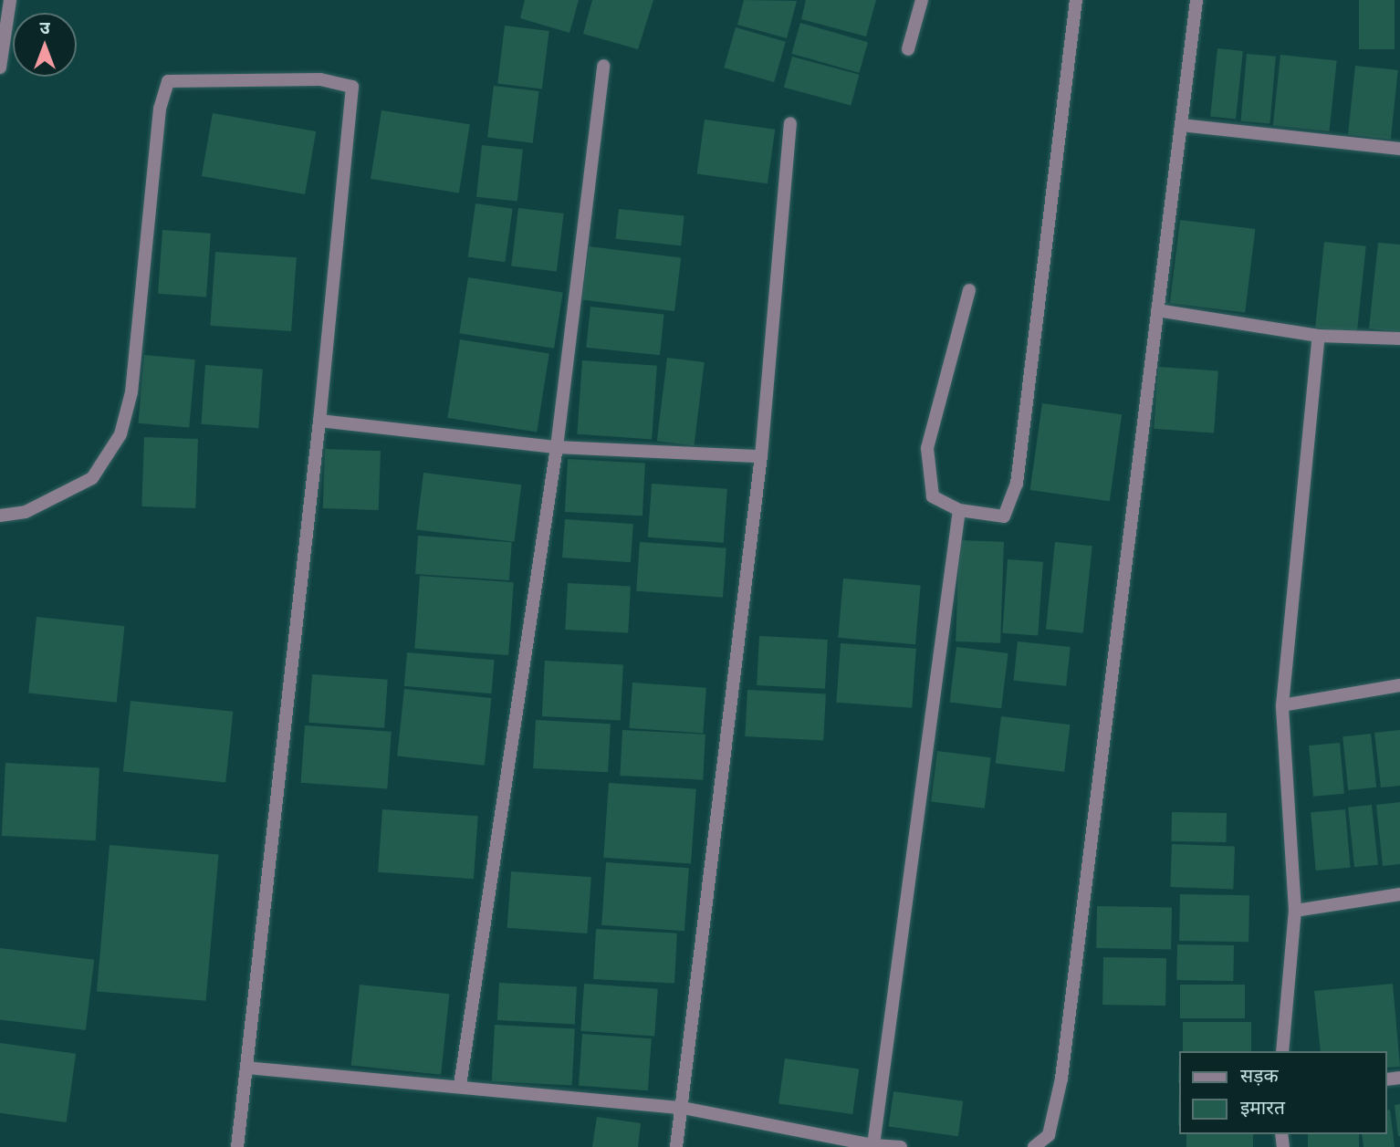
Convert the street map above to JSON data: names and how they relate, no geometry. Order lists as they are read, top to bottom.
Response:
{
  "legend": ["सड़क", "इमारत"],
  "north": "top"
}
